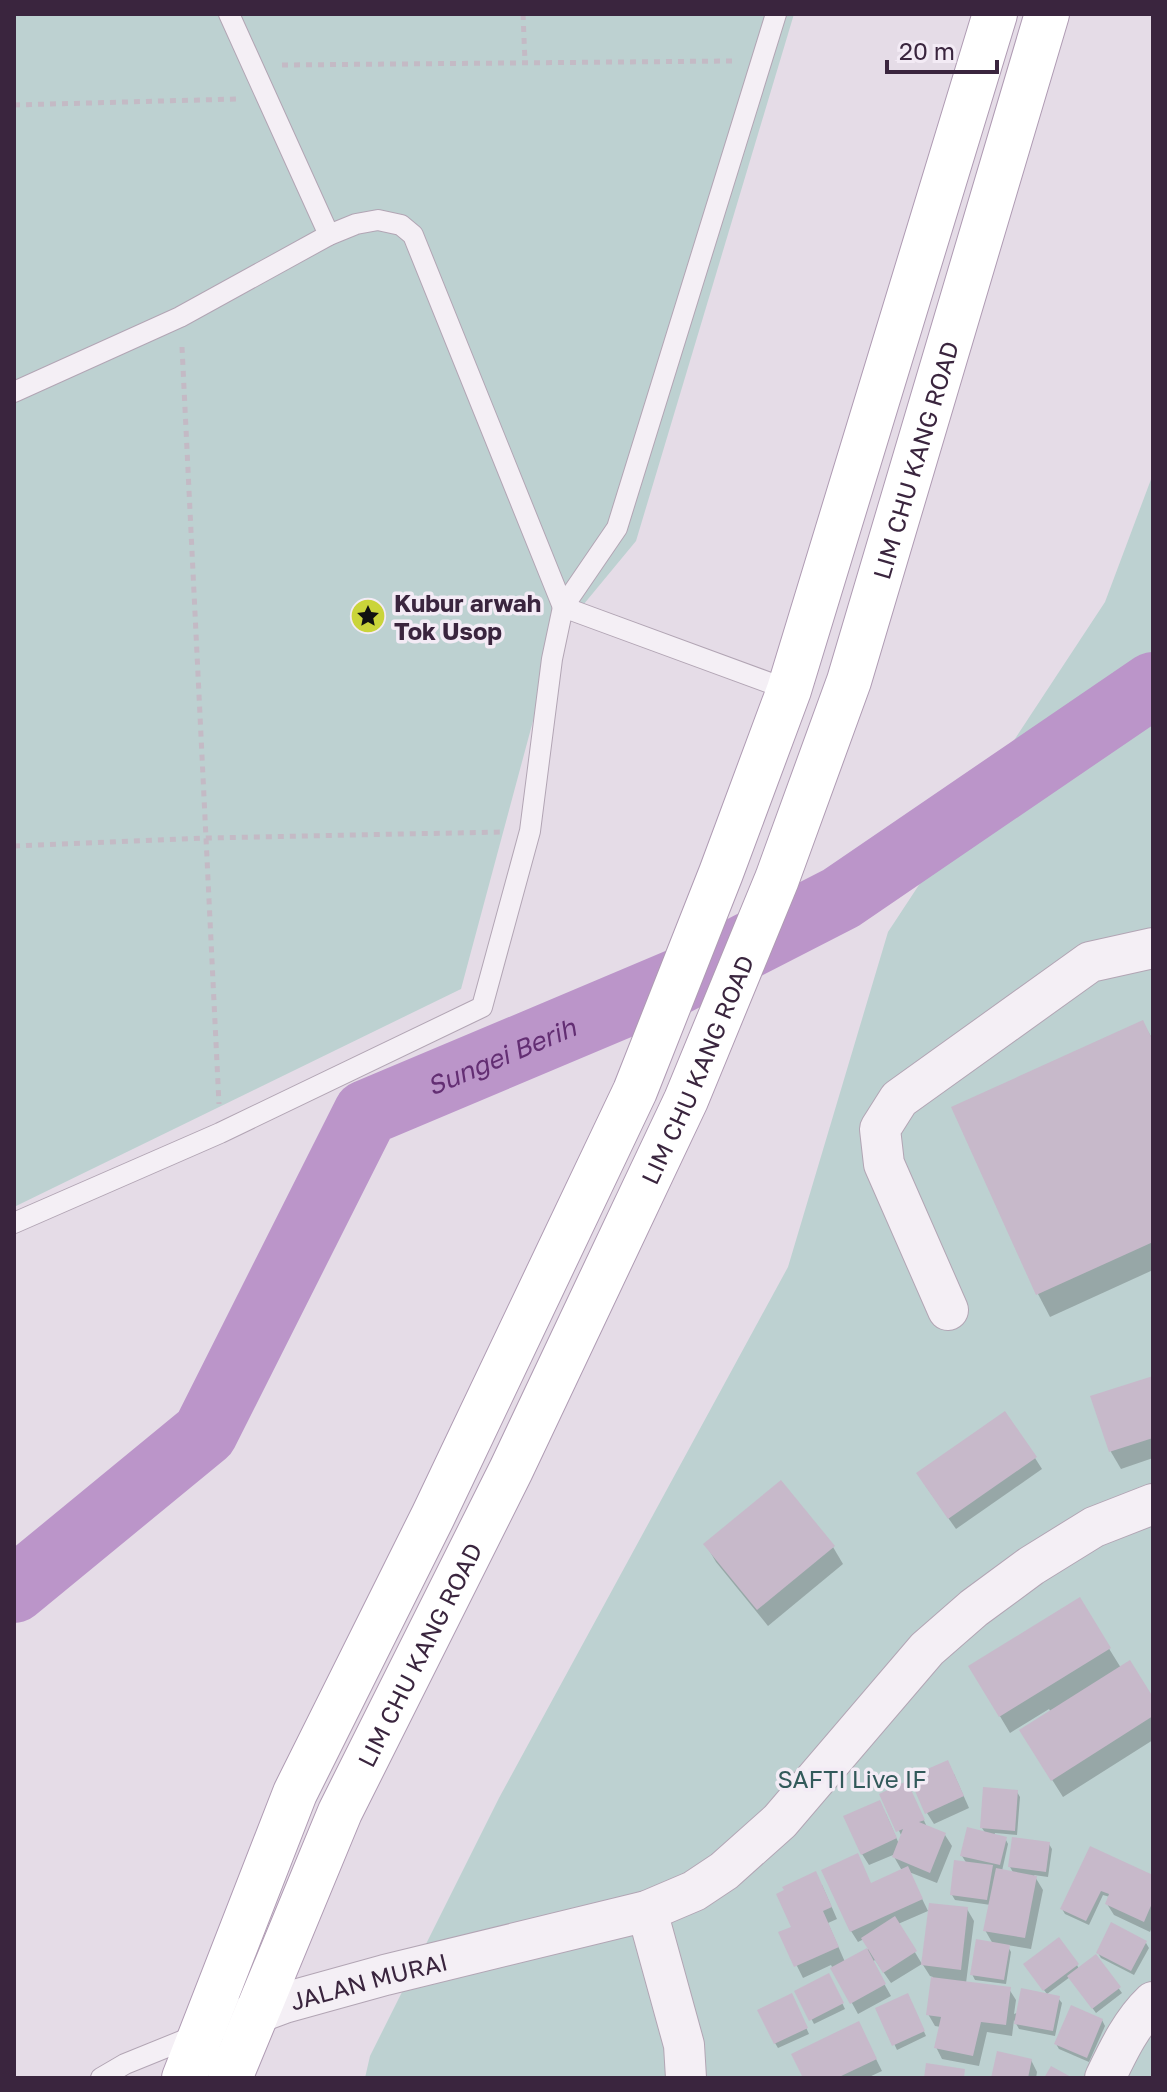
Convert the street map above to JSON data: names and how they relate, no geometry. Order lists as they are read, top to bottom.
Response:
{
  "streets": {
    "main road": ["LIM CHU KANG ROAD"],
    "street": ["JALAN MURAI"]
  },
  "crossings": [
    ["LIM CHU KANG ROAD", "JALAN MURAI"]
  ],
  "water": ["Sungei Berih"],
  "parks": ["SAFTI Live IF"],
  "places": {
    "place": ["Kubur arwah Tok Usop"]
  },
  "scale_bar": "20 m"
}
